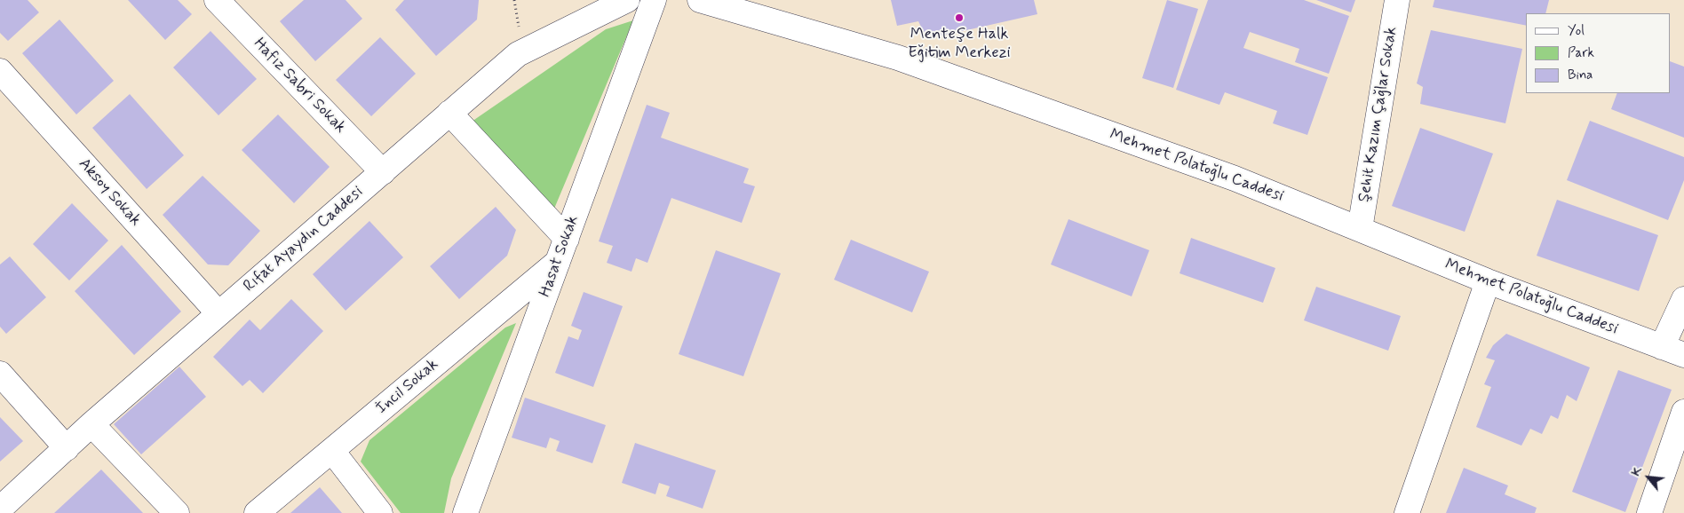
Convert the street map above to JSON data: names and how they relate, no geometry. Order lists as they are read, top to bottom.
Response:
{
  "streets": {
    "street": [
      "Hafız Sabri Sokak",
      "Şehit Kazım Çağlar Sokak",
      "Mehmet Polatoğlu Caddesi",
      "Aksoy Sokak",
      "Rıfat Ayaydın Caddesi",
      "Hasat Sokak",
      "İncil Sokak"
    ]
  },
  "crossings": [
    ["Hafız Sabri Sokak", "Rıfat Ayaydın Caddesi"],
    ["Şehit Kazım Çağlar Sokak", "Mehmet Polatoğlu Caddesi"],
    ["Aksoy Sokak", "Rıfat Ayaydın Caddesi"],
    ["Hasat Sokak", "İncil Sokak"]
  ],
  "places": ["Menteşe Halk Eğitim Merkezi"],
  "legend": ["Yol", "Park", "Bina"],
  "north": "top left"
}
